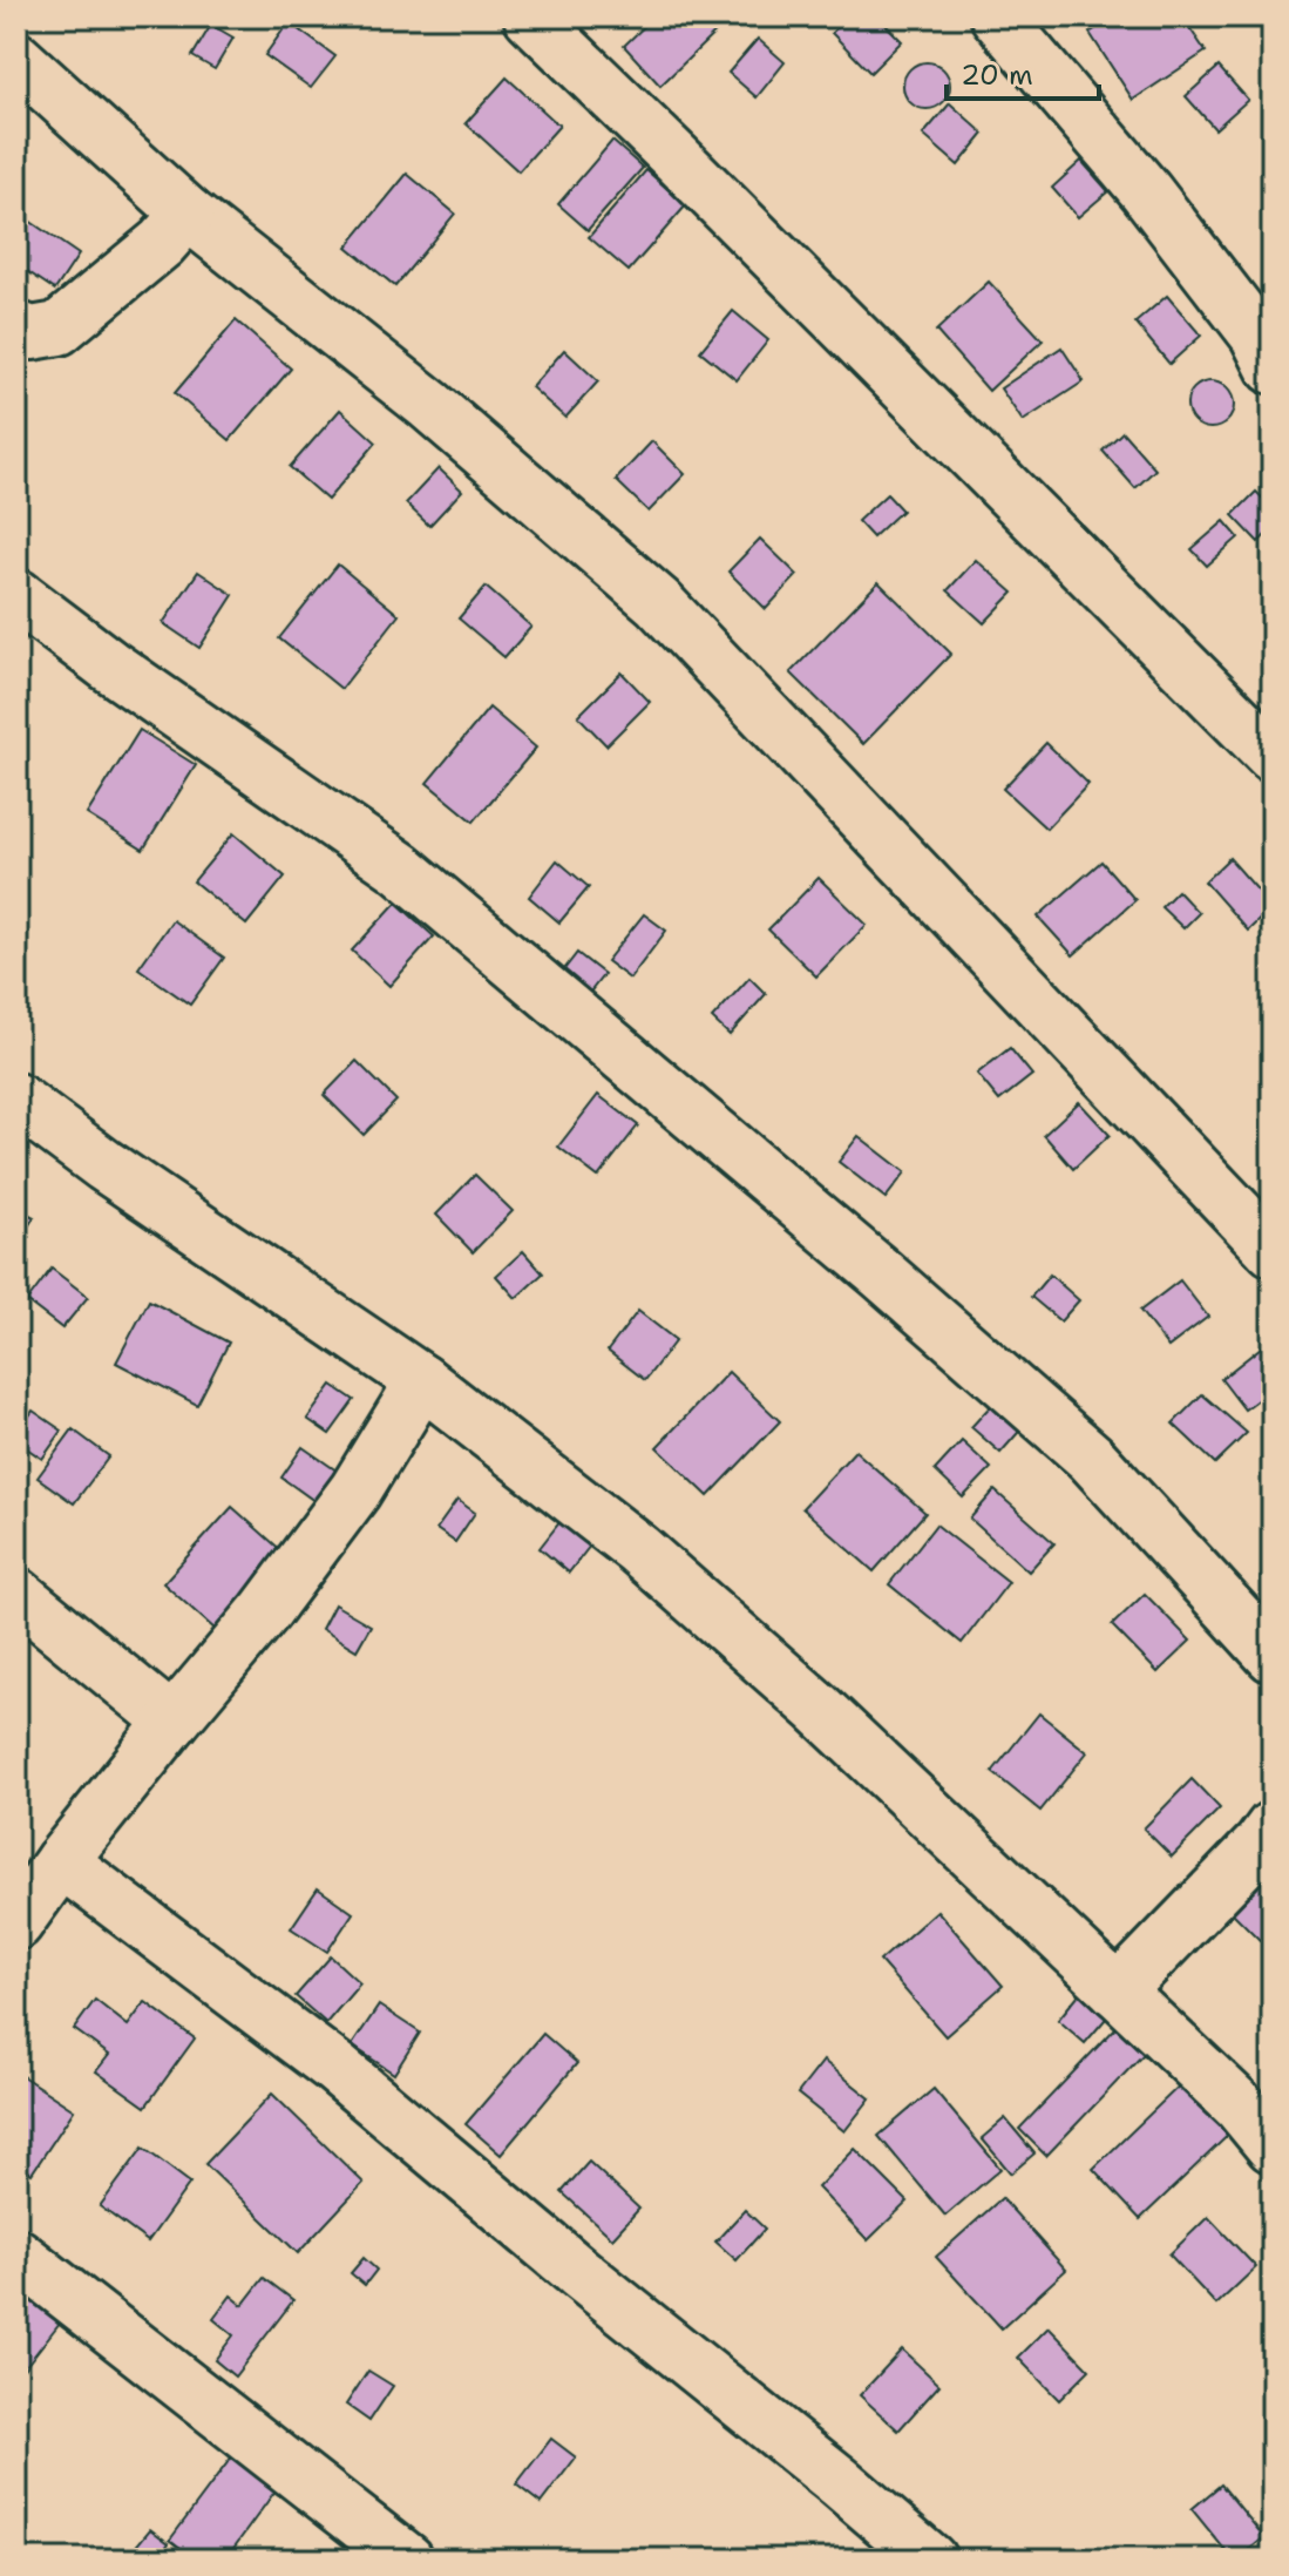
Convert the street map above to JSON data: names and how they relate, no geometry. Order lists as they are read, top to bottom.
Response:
{
  "scale_bar": "20 m"
}
